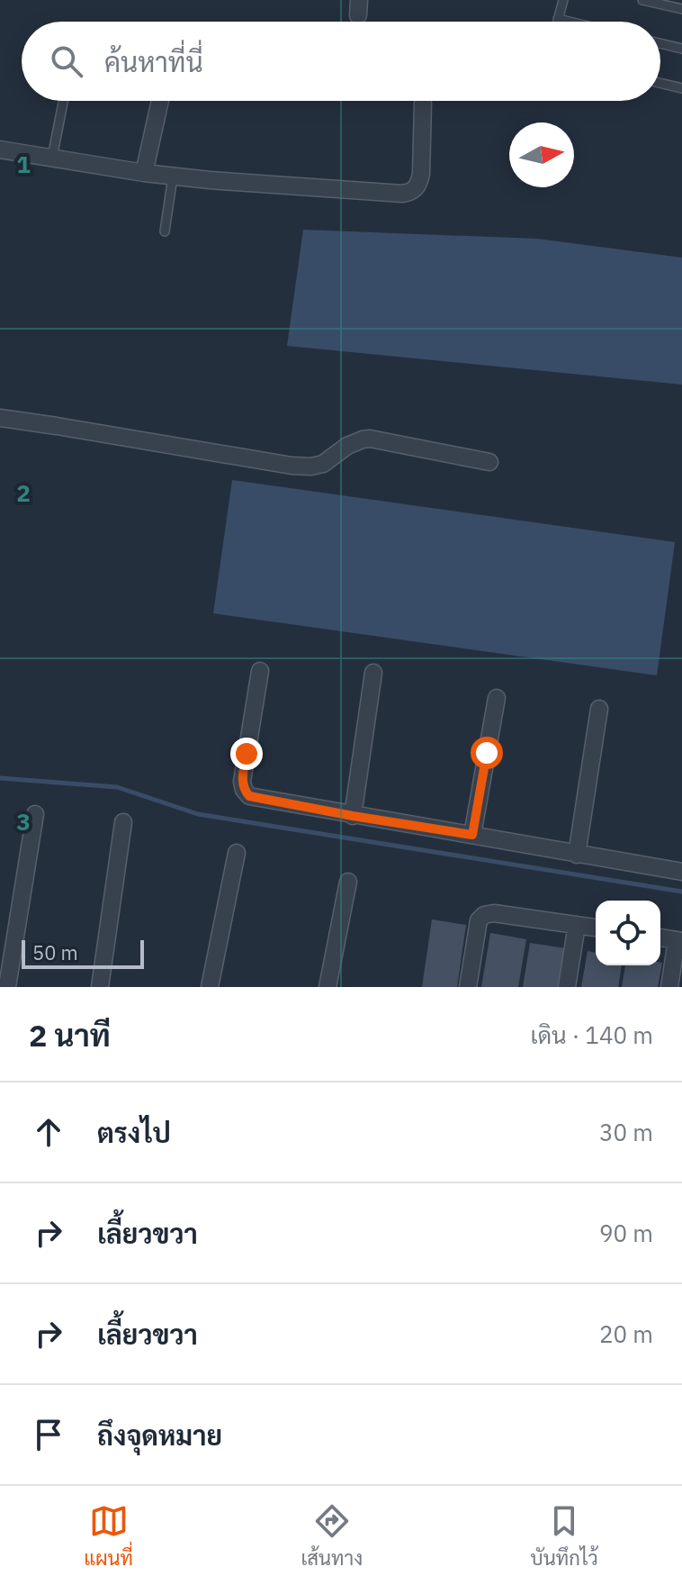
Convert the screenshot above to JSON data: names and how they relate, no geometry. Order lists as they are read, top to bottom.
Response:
{
  "scale_bar": "50 m",
  "north": "right",
  "page": {
    "search": "ค้นหาที่นี่",
    "scale": "50 m",
    "heading": ["2 นาที", "เดิน · 140 m"],
    "list": [
      ["ตรงไป", "30 m"],
      ["เลี้ยวขวา", "90 m"],
      ["เลี้ยวขวา", "20 m"],
      "ถึงจุดหมาย"
    ],
    "nav": ["แผนที่", "เส้นทาง", "บันทึกไว้"]
  },
  "grid": {
    "rows": ["1", "2", "3"]
  }
}
